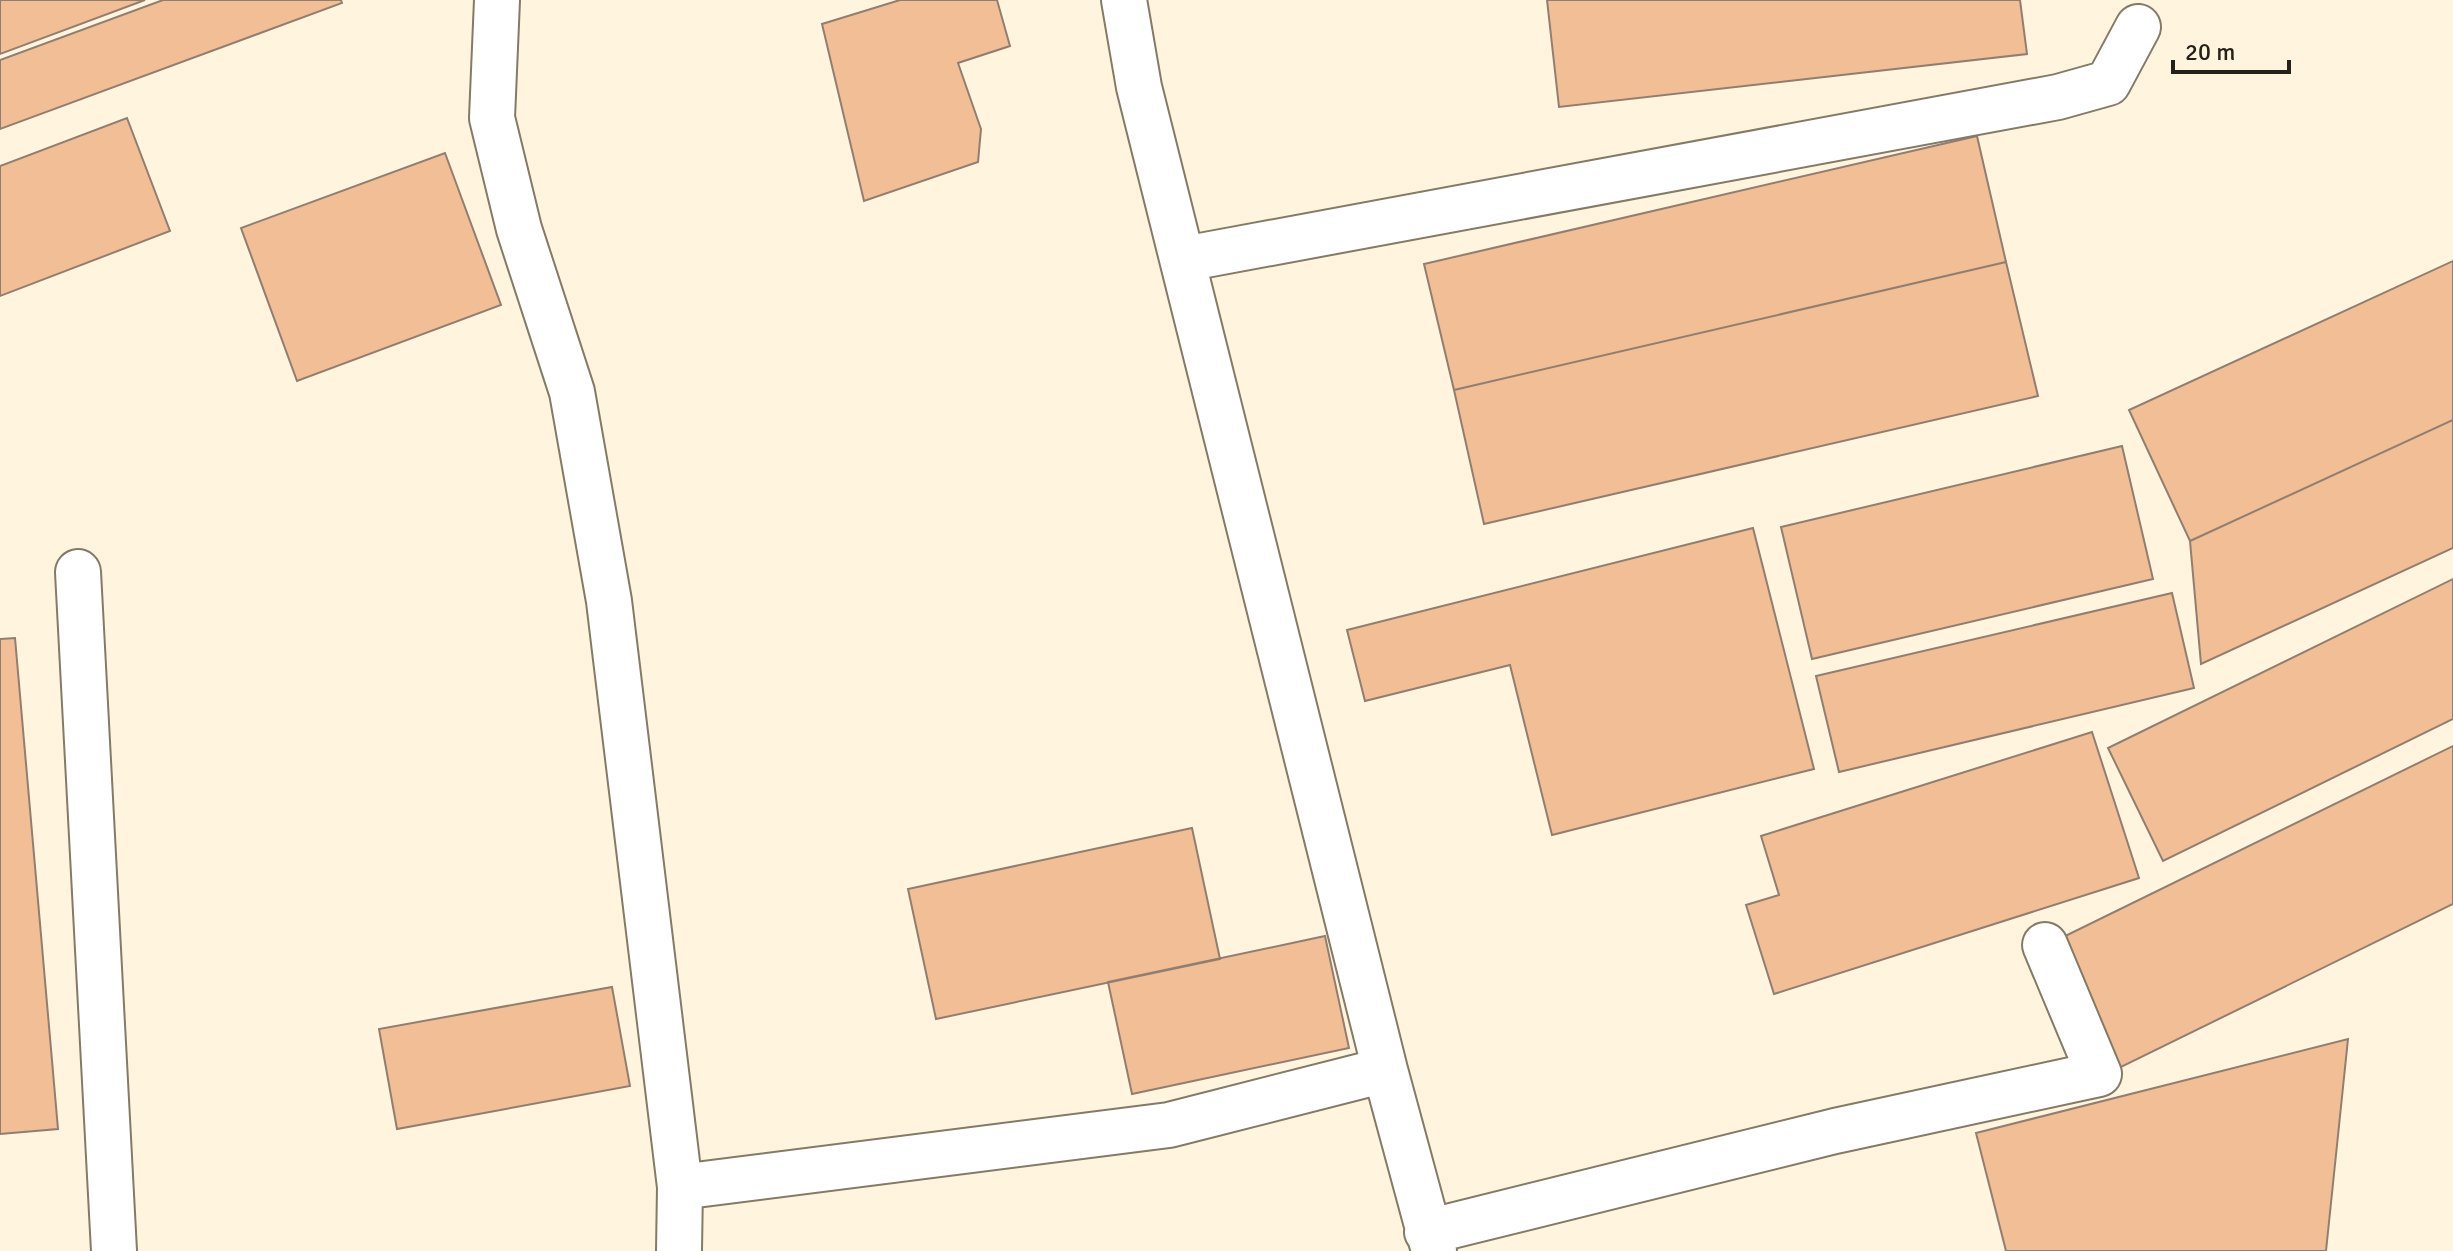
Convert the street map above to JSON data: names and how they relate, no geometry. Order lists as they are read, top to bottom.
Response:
{
  "scale_bar": "20 m"
}
